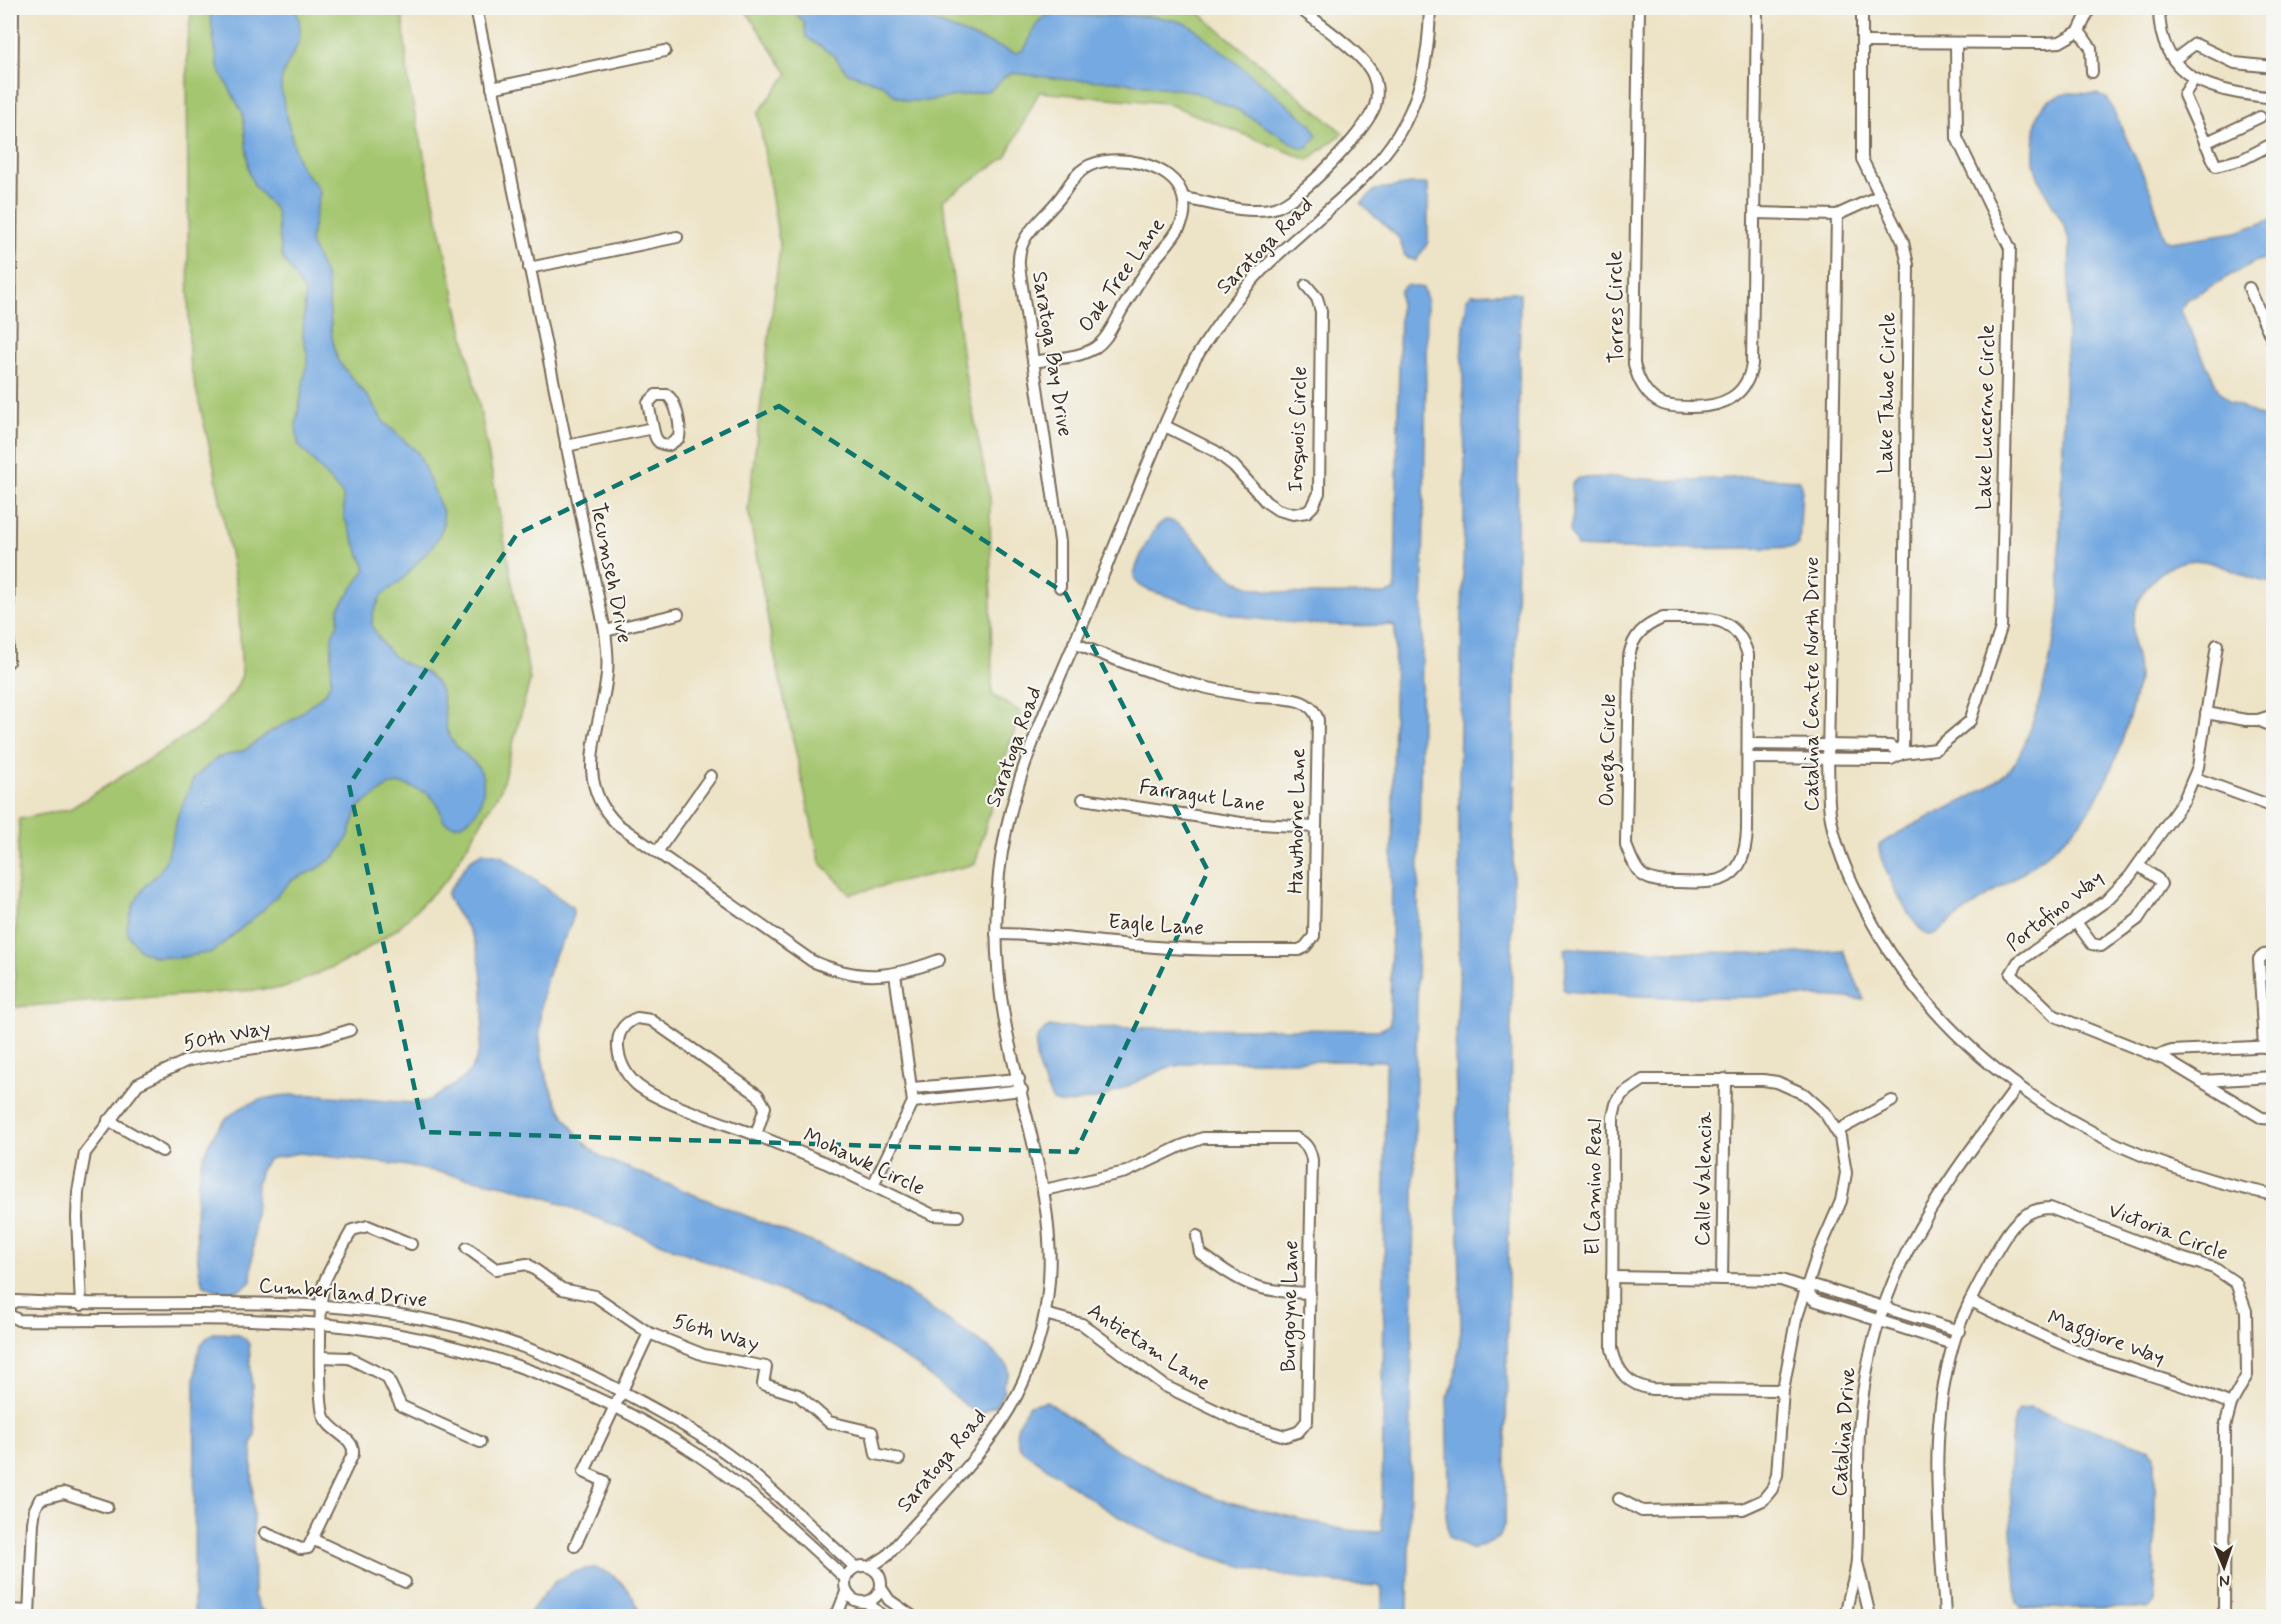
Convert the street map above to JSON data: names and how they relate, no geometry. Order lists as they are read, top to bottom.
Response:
{
  "streets": {
    "street": [
      "Saratoga Road",
      "Oak Tree Lane",
      "Torres Circle",
      "Saratoga Bay Drive",
      "Lake Tahoe Circle",
      "Lake Lucerne Circle",
      "Iroquois Circle",
      "Tecumseh Drive",
      "Catalina Centre North Drive",
      "Onega Circle",
      "Farragut Lane",
      "Hawthorne Lane",
      "Portofino Way",
      "Eagle Lane",
      "50th Way",
      "Mohawk Circle",
      "Calle Valencia",
      "El Camino Real",
      "Victoria Circle",
      "Cumberland Drive",
      "Burgoyne Lane",
      "56th Way",
      "Maggiore Way",
      "Antietam Lane",
      "Catalina Drive"
    ]
  },
  "crossings": [
    ["Saratoga Road", "Iroquois Circle"],
    ["Saratoga Road", "Hawthorne Lane"],
    ["Saratoga Road", "Eagle Lane"],
    ["Saratoga Road", "Cumberland Drive"],
    ["Saratoga Road", "Burgoyne Lane"],
    ["Saratoga Road", "Antietam Lane"],
    ["Oak Tree Lane", "Saratoga Bay Drive"],
    ["Lake Tahoe Circle", "Lake Lucerne Circle"],
    ["Lake Lucerne Circle", "Catalina Centre North Drive"],
    ["Farragut Lane", "Hawthorne Lane"],
    ["Hawthorne Lane", "Eagle Lane"],
    ["50th Way", "Cumberland Drive"],
    ["Calle Valencia", "El Camino Real"],
    ["Victoria Circle", "Maggiore Way"],
    ["Burgoyne Lane", "Antietam Lane"]
  ],
  "north": "bottom"
}
